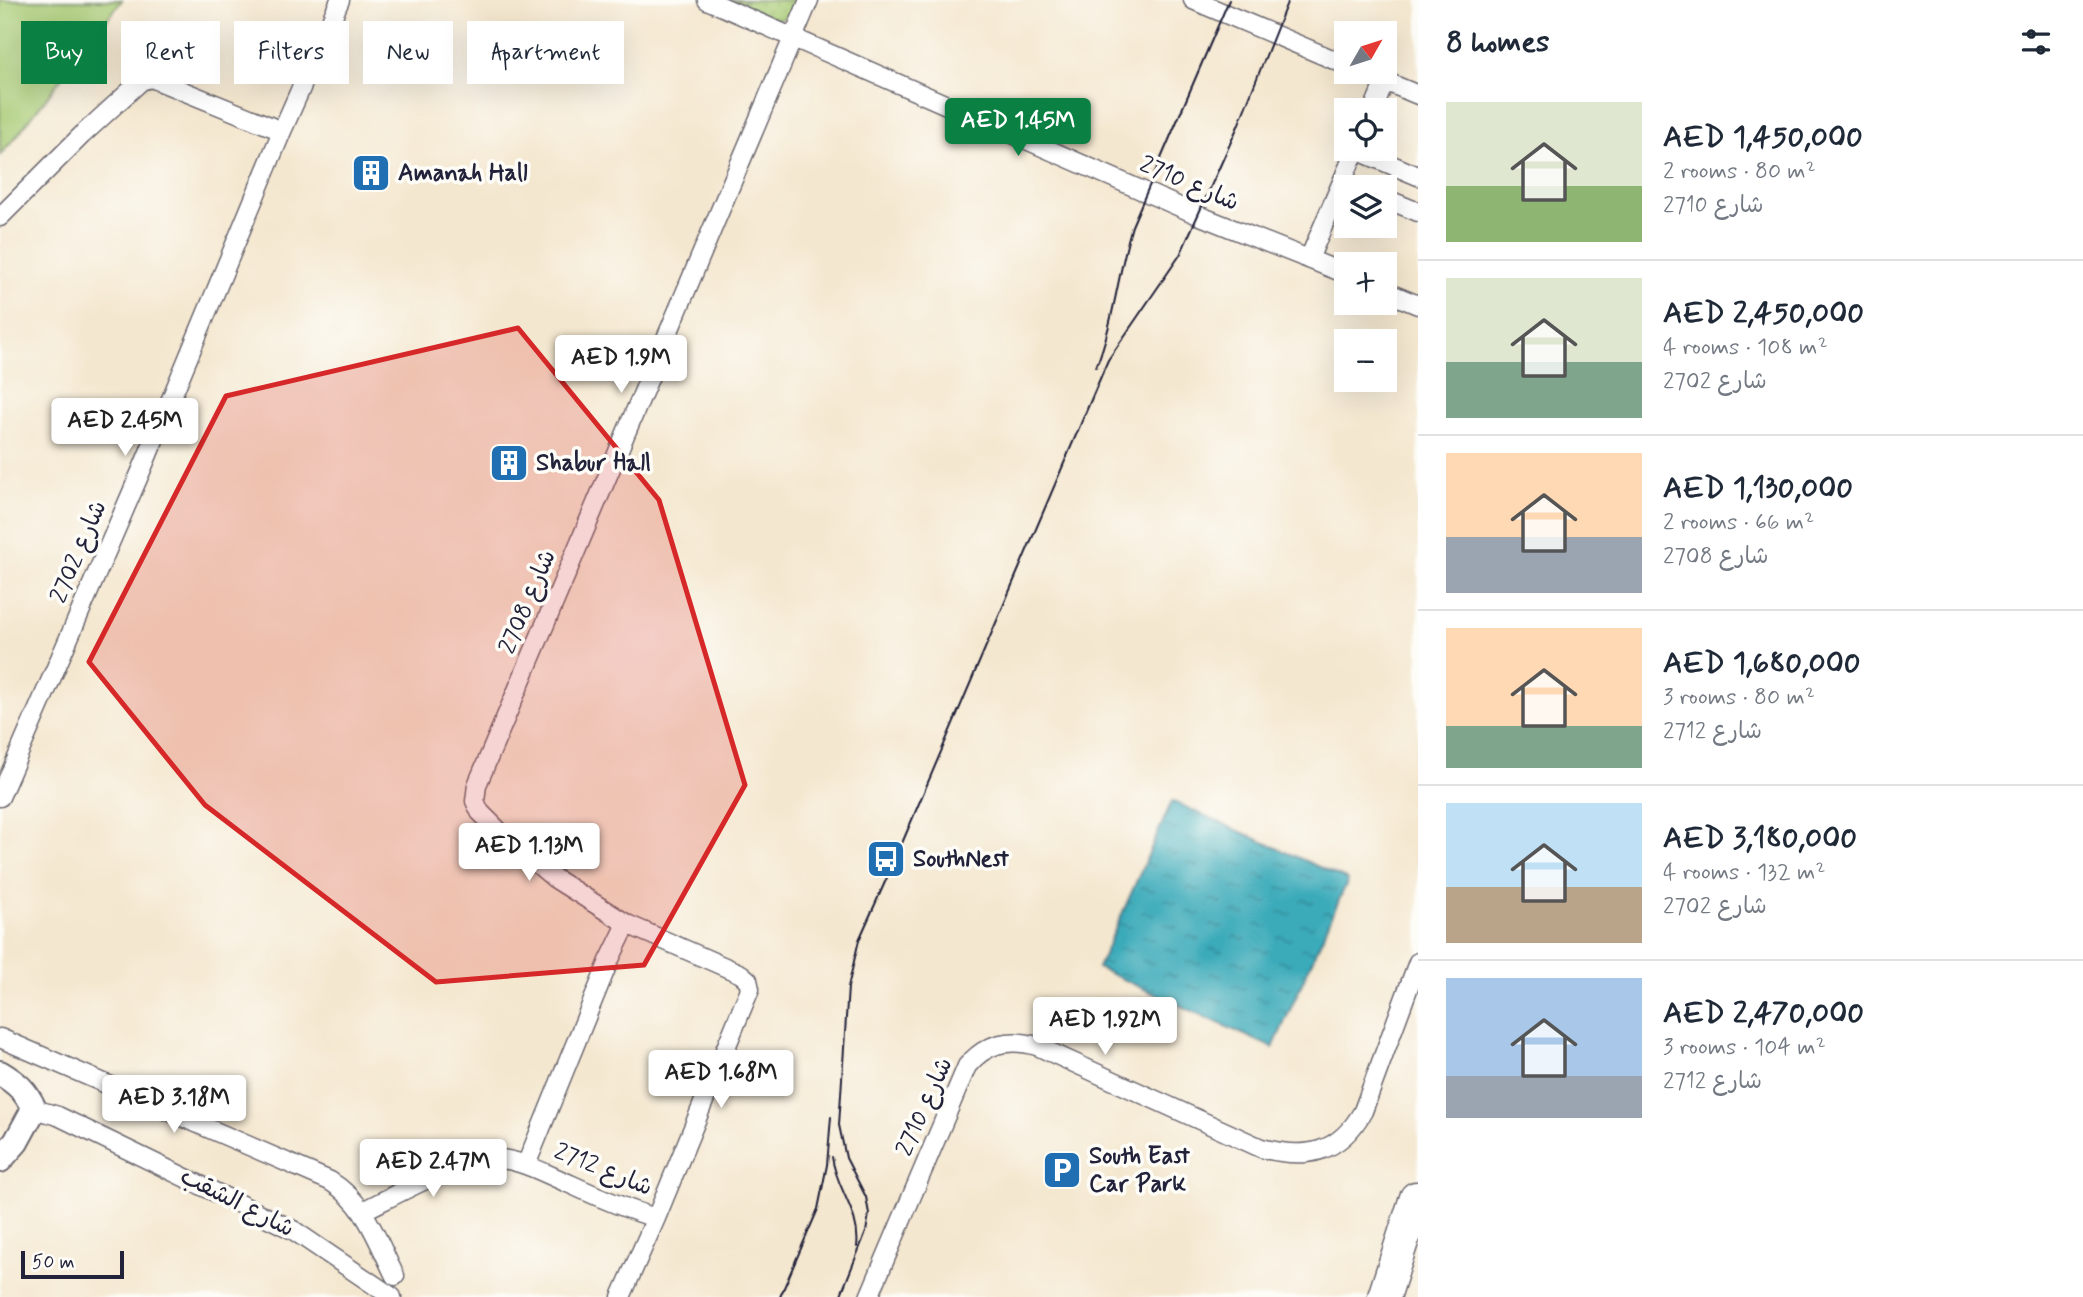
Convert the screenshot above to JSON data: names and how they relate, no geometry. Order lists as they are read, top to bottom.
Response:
{
  "streets": {
    "street": [
      "شارع 2710",
      "شارع 2702",
      "شارع 2708",
      "شارع 2712",
      "شارع الشقب"
    ]
  },
  "crossings": [
    ["شارع 2710", "شارع 2708"],
    ["شارع 2708", "شارع 2712"]
  ],
  "places": {
    "building": ["Amanah Hall", "Shabur Hall"],
    "bus stop": ["SouthNest"],
    "parking": ["South East Car Park"]
  },
  "scale_bar": "50 m",
  "north": "top right",
  "page": {
    "heading": "8 homes",
    "map_buttons": ["+", "−"],
    "chip": [
      "Buy",
      "Rent",
      "Filters",
      "New",
      "Apartment"
    ],
    "list": [
      {
        "name": "AED 1,450,000",
        "note": "2 rooms · 80 m² · شارع 2710"
      },
      {
        "name": "AED 2,450,000",
        "note": "4 rooms · 108 m² · شارع 2702"
      },
      {
        "name": "AED 1,130,000",
        "note": "2 rooms · 66 m² · شارع 2708"
      },
      {
        "name": "AED 1,680,000",
        "note": "3 rooms · 80 m² · شارع 2712"
      },
      {
        "name": "AED 3,180,000",
        "note": "4 rooms · 132 m² · شارع 2702"
      },
      {
        "name": "AED 2,470,000",
        "note": "3 rooms · 104 m² · شارع 2712"
      }
    ],
    "price": [
      "AED 1.45M",
      "AED 1.9M",
      "AED 2.45M",
      "AED 1.13M",
      "AED 1.92M",
      "AED 1.68M",
      "AED 3.18M",
      "AED 2.47M"
    ],
    "scale": "50 m"
  }
}
